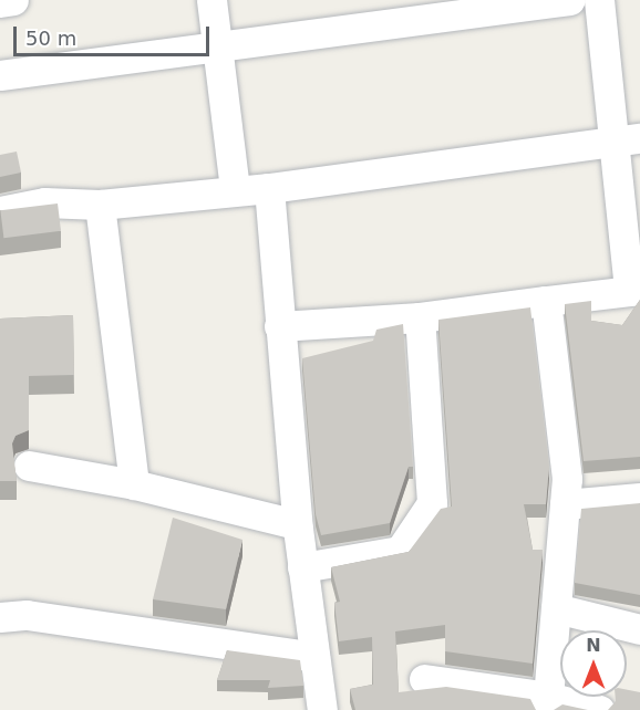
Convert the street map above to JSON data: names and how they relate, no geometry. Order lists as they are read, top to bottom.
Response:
{
  "scale_bar": "50 m",
  "north": "top"
}
